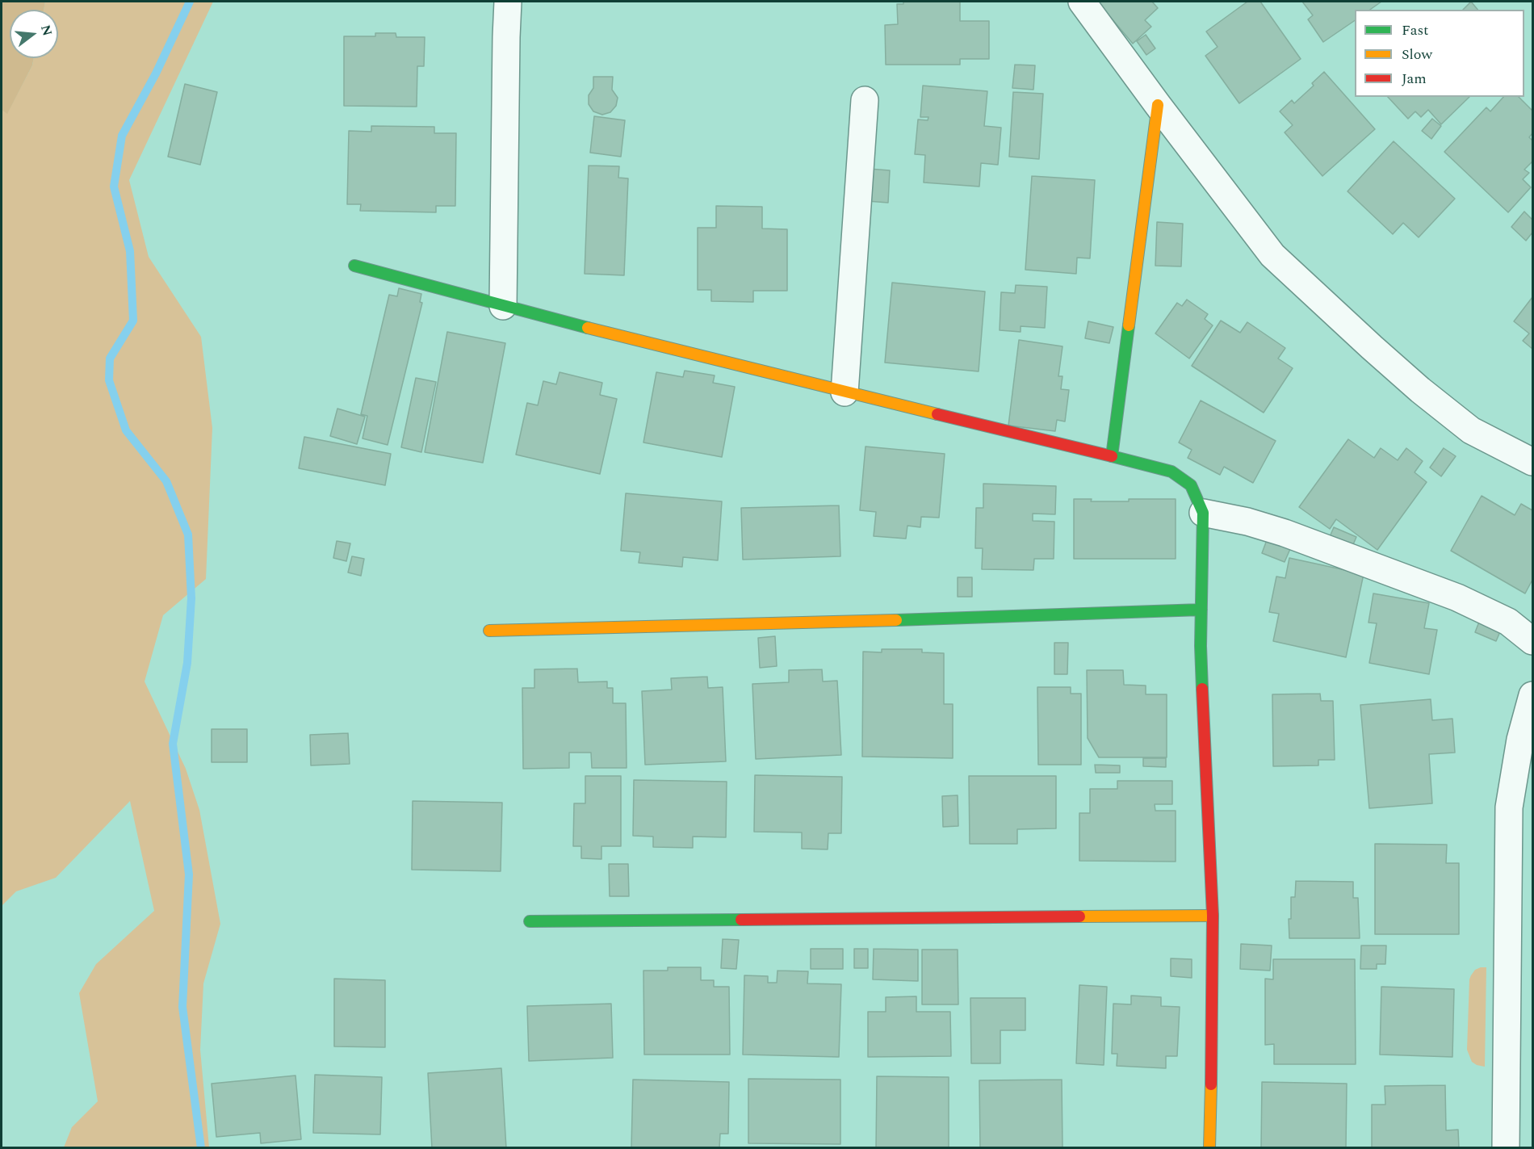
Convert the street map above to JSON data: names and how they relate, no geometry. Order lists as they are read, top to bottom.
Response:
{
  "legend": ["Fast", "Slow", "Jam"],
  "north": "right"
}
